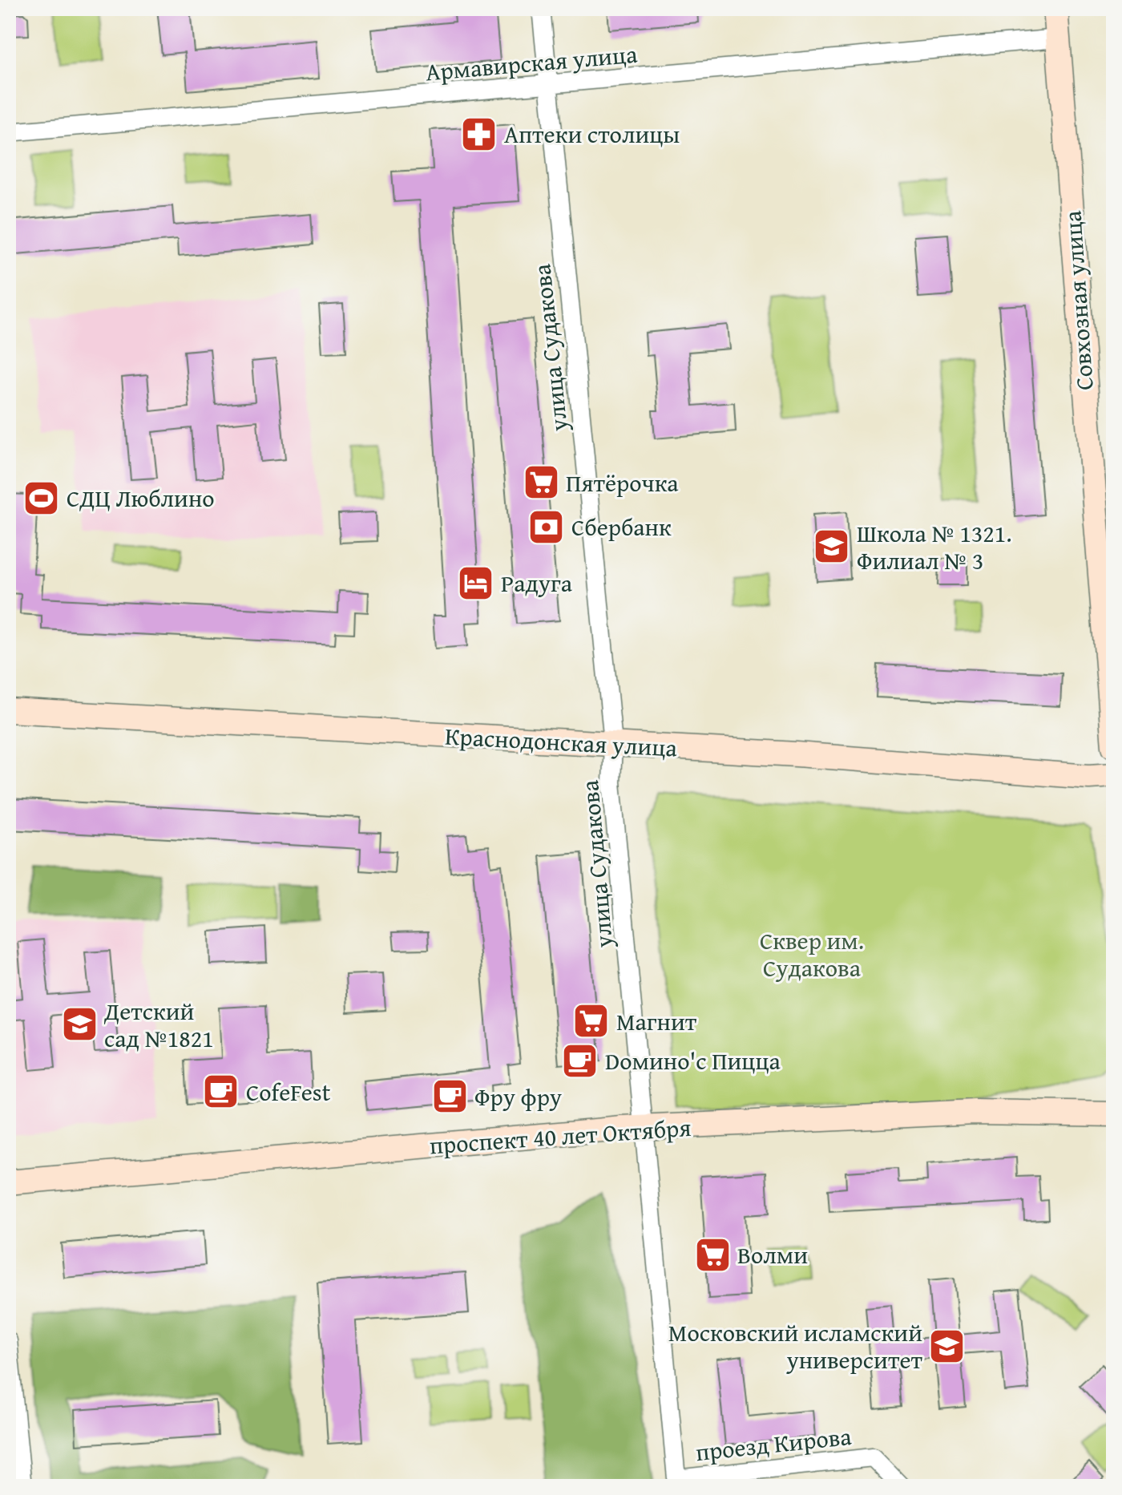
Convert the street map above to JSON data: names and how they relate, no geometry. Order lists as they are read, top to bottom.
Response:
{
  "streets": {
    "street": [
      "Армавирская улица",
      "Совхозная улица",
      "улица Судакова",
      "Краснодонская улица",
      "проспект 40 лет Октября",
      "проезд Кирова"
    ]
  },
  "crossings": [
    ["Армавирская улица", "Совхозная улица"],
    ["Армавирская улица", "улица Судакова"],
    ["улица Судакова", "Краснодонская улица"],
    ["улица Судакова", "проспект 40 лет Октября"],
    ["улица Судакова", "проезд Кирова"]
  ],
  "parks": ["Сквер им. Судакова"],
  "places": {
    "pharmacy": ["Аптеки столицы"],
    "supermarket": ["Пятёрочка", "Магнит", "Волми"],
    "sports": ["СДЦ Люблино"],
    "bank": ["Сбербанк"],
    "school or university": ["Школа № 1321. Филиал № 3", "Детский сад №1821", "Московский исламский университет"],
    "hotel": ["Радуга"],
    "cafe": ["Dомино'с Пицца", "CofeFest", "Фру фру"]
  }
}
